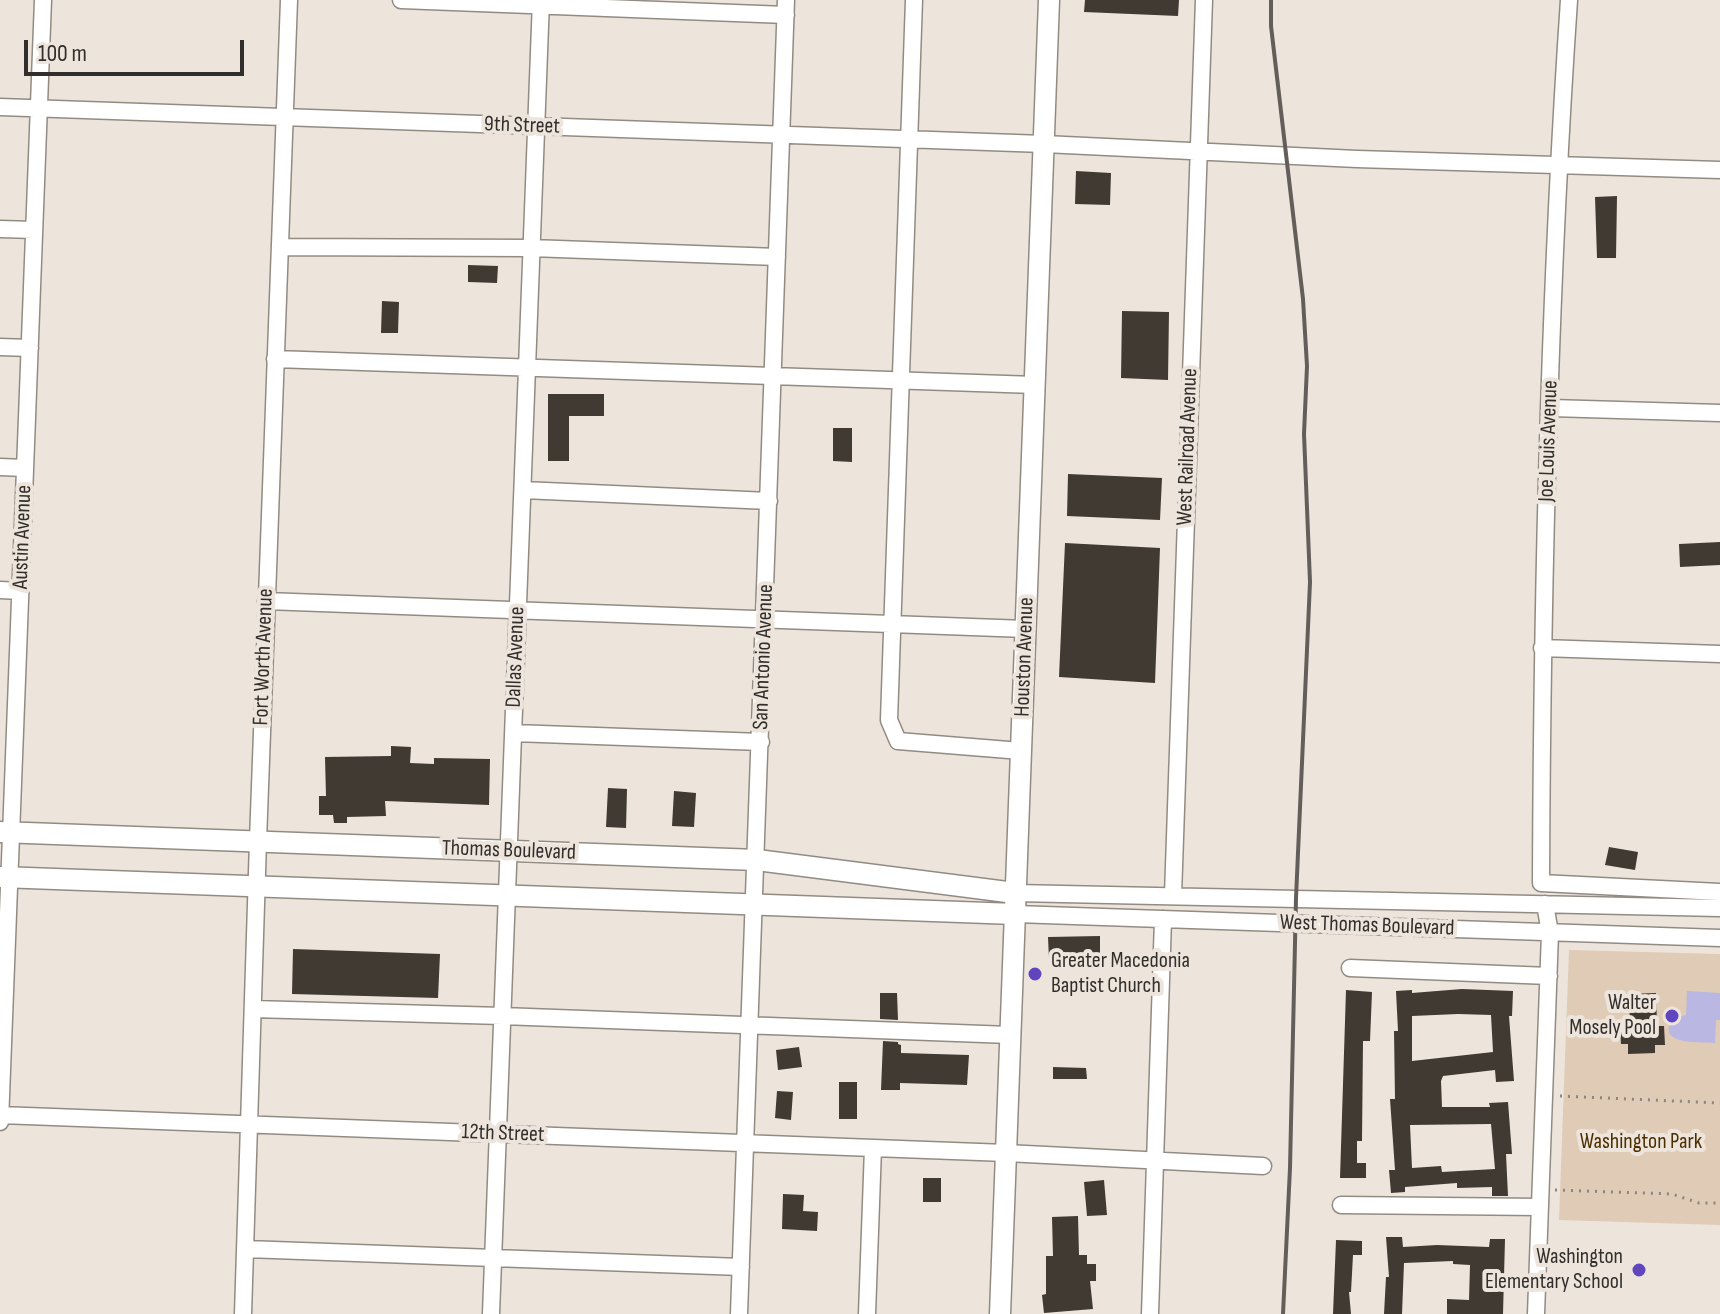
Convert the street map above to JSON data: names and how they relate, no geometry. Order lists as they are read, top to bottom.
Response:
{
  "streets": {
    "main road": ["Houston Avenue", "Thomas Boulevard"],
    "street": [
      "9th Street",
      "Joe Louis Avenue",
      "West Railroad Avenue",
      "Austin Avenue",
      "Fort Worth Avenue",
      "Dallas Avenue",
      "San Antonio Avenue",
      "West Thomas Boulevard",
      "12th Street"
    ]
  },
  "crossings": [
    ["9th Street", "Joe Louis Avenue"],
    ["9th Street", "West Railroad Avenue"],
    ["9th Street", "Austin Avenue"],
    ["9th Street", "Fort Worth Avenue"],
    ["9th Street", "Dallas Avenue"],
    ["9th Street", "San Antonio Avenue"],
    ["9th Street", "Houston Avenue"],
    ["West Railroad Avenue", "West Thomas Boulevard"],
    ["Austin Avenue", "Thomas Boulevard"],
    ["Austin Avenue", "12th Street"],
    ["Fort Worth Avenue", "Thomas Boulevard"],
    ["Fort Worth Avenue", "12th Street"],
    ["Dallas Avenue", "Thomas Boulevard"],
    ["Dallas Avenue", "12th Street"],
    ["San Antonio Avenue", "Thomas Boulevard"],
    ["San Antonio Avenue", "12th Street"],
    ["Houston Avenue", "Thomas Boulevard"],
    ["Houston Avenue", "West Thomas Boulevard"],
    ["Houston Avenue", "12th Street"],
    ["Thomas Boulevard", "West Thomas Boulevard"]
  ],
  "parks": ["Washington Park"],
  "places": ["Greater Macedonia Baptist Church", "Walter Mosely Pool", "Washington Elementary School"],
  "scale_bar": "100 m"
}
